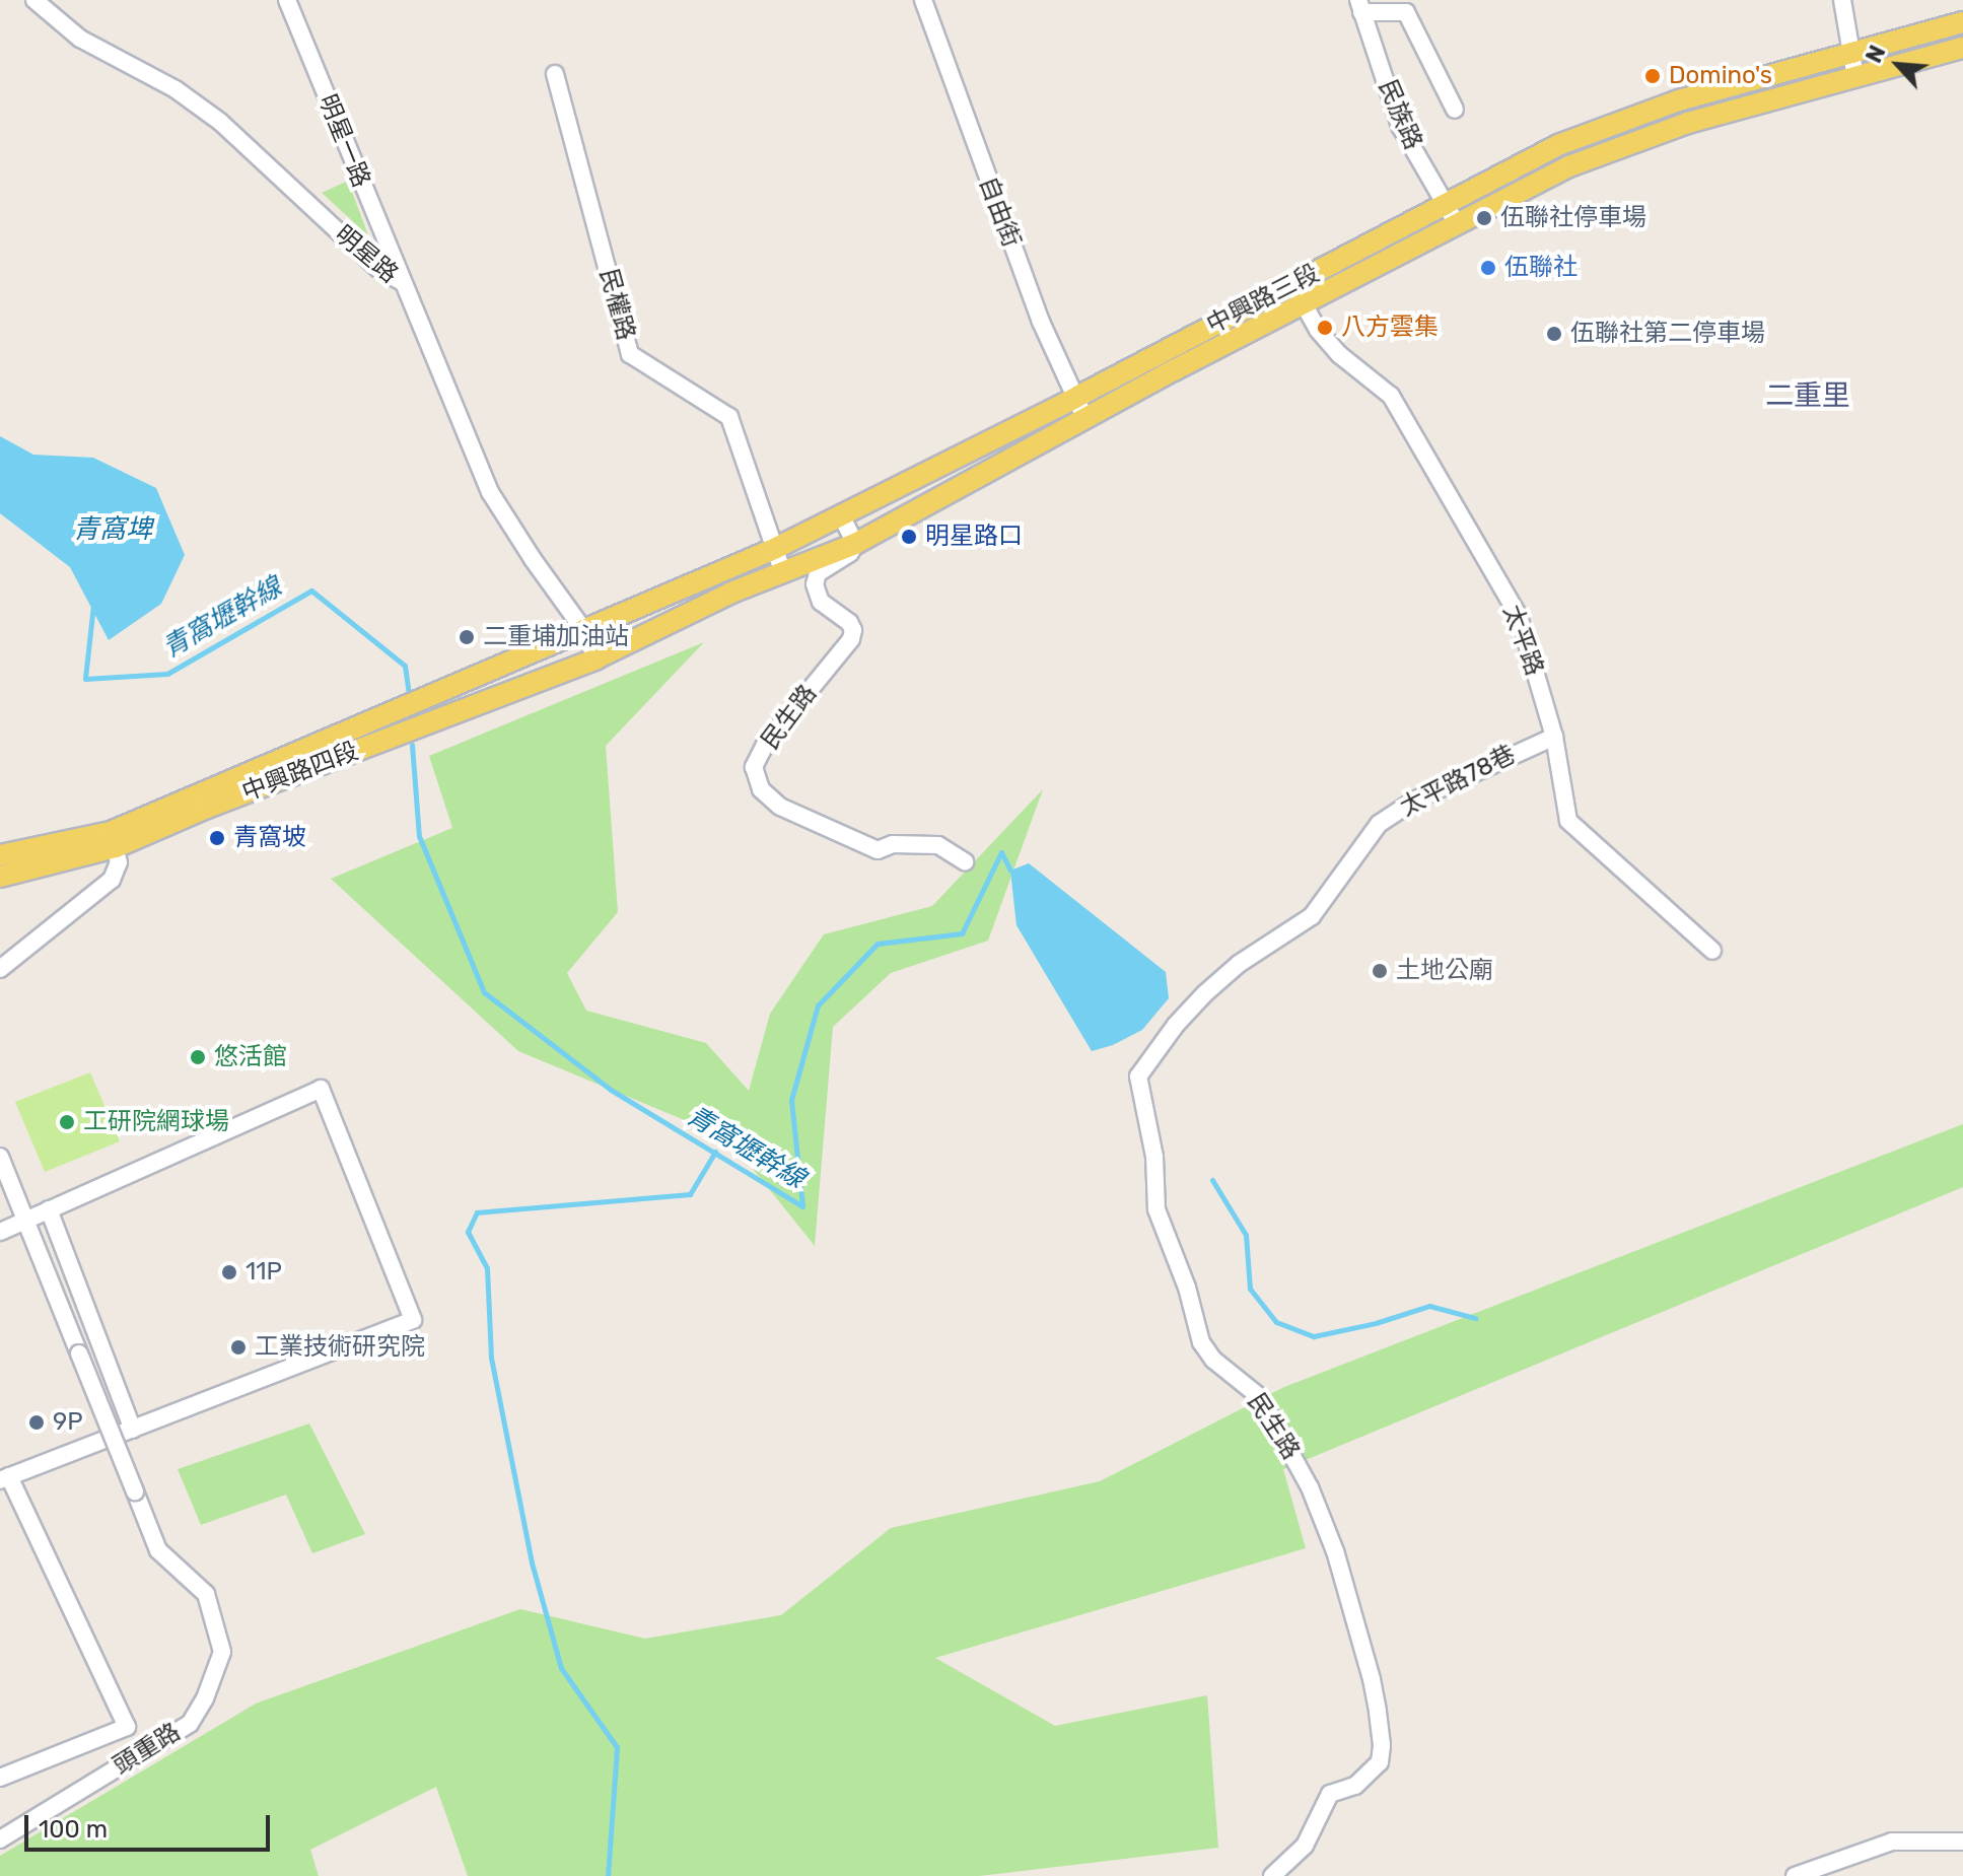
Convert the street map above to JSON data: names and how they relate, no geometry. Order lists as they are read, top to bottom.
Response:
{
  "streets": {
    "main road": ["中興路三段", "中興路四段"],
    "street": [
      "民族路",
      "明星一路",
      "自由街",
      "明星路",
      "民權路",
      "太平路",
      "民生路",
      "太平路78巷",
      "頭重路"
    ]
  },
  "crossings": [
    ["民族路", "中興路三段"],
    ["明星一路", "明星路"],
    ["自由街", "中興路三段"],
    ["明星路", "中興路三段"],
    ["明星路", "中興路四段"],
    ["中興路三段", "民權路"],
    ["中興路三段", "太平路"],
    ["中興路三段", "民生路"],
    ["中興路三段", "中興路四段"],
    ["太平路", "太平路78巷"],
    ["民生路", "太平路78巷"]
  ],
  "districts": ["二重里"],
  "water": ["青窩埤", "青窩壢幹線"],
  "places": [
    "Domino's",
    "伍聯社停車場",
    "伍聯社",
    "八方雲集",
    "伍聯社第二停車場",
    "明星路口",
    "二重埔加油站",
    "青窩坡",
    "土地公廟",
    "悠活館",
    "工研院網球場",
    "11P",
    "工業技術研究院",
    "9P"
  ],
  "scale_bar": "100 m",
  "north": "top left"
}
